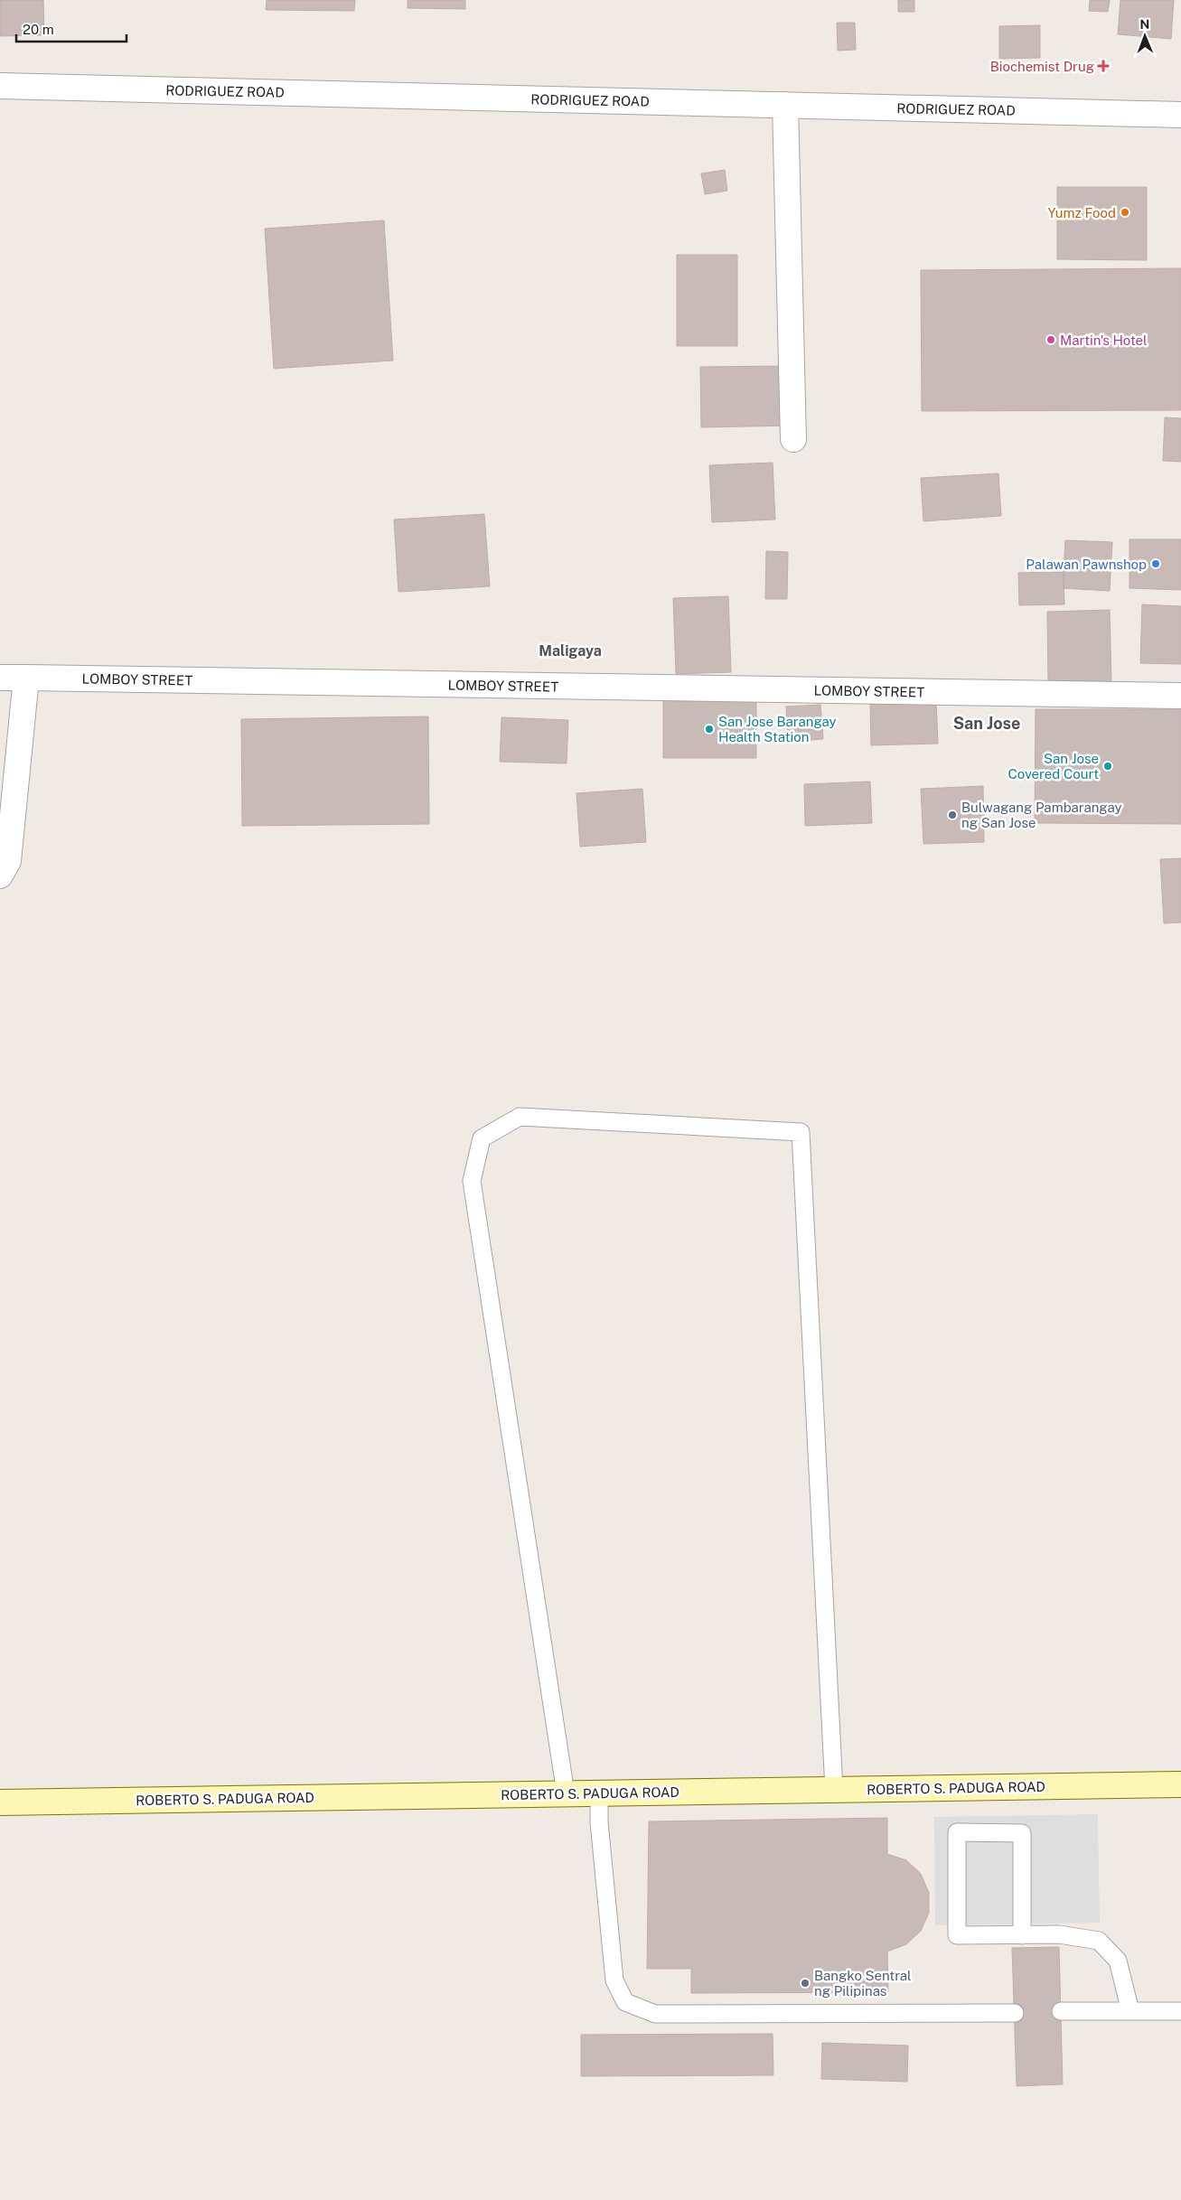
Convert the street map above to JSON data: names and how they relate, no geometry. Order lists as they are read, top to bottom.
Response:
{
  "streets": {
    "street": ["RODRIGUEZ ROAD", "LOMBOY STREET", "ROBERTO S. PADUGA ROAD"]
  },
  "districts": ["Maligaya", "San Jose"],
  "places": {
    "health": ["Biochemist Drug"],
    "other": [
      "Yumz Food",
      "Martin's Hotel",
      "Palawan Pawnshop",
      "San Jose Barangay Health Station",
      "San Jose Covered Court",
      "Bulwagang Pambarangay ng San Jose",
      "Bangko Sentral ng Pilipinas"
    ]
  },
  "scale_bar": "20 m",
  "north": "top"
}
